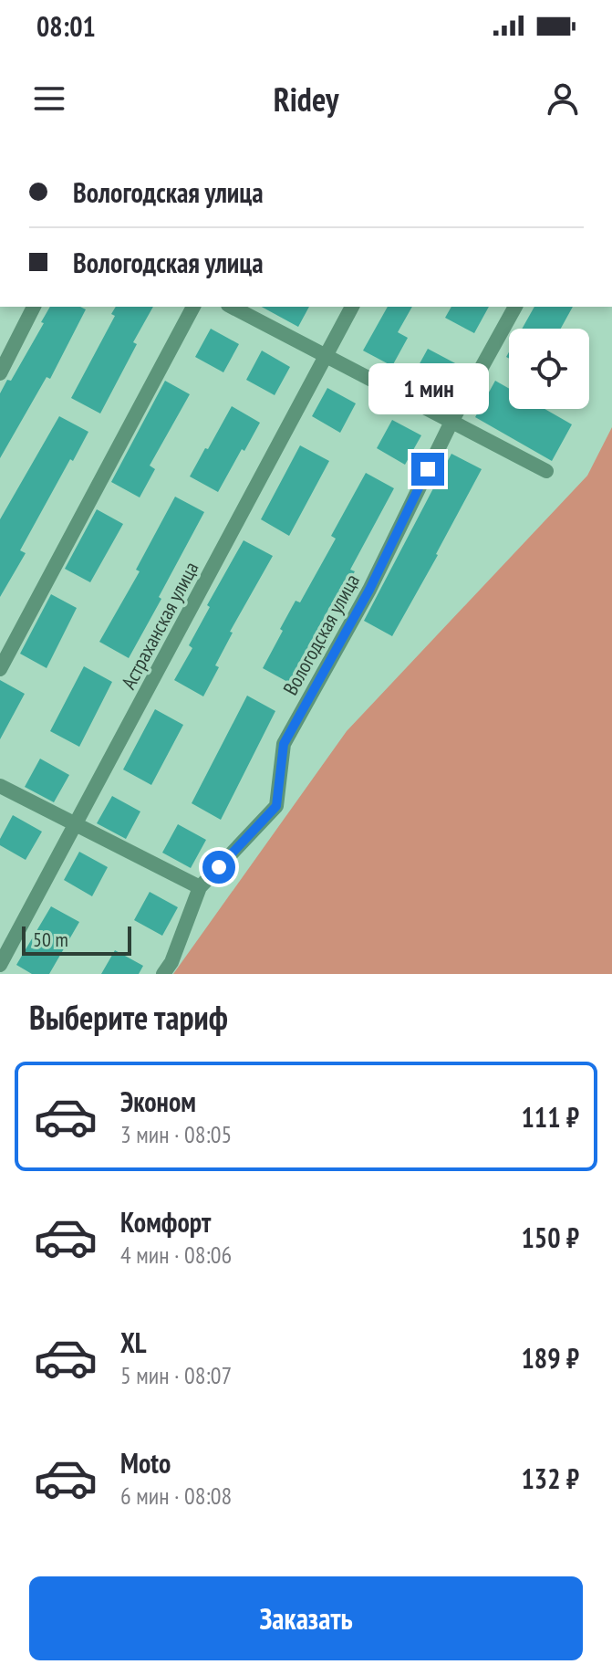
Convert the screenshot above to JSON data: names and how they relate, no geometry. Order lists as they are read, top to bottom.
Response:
{
  "streets": {
    "street": ["Астраханская улица", "Вологодская улица"]
  },
  "scale_bar": "50 m",
  "page": {
    "status": "08:01",
    "header": "Ridey",
    "banner": ["Вологодская улица", "Вологодская улица"],
    "bubble": "1 мин",
    "scale": "50 m",
    "heading": "Выберите тариф",
    "list": [
      {
        "name": "Эконом",
        "note": "3 мин · 08:05",
        "value": "111 ₽"
      },
      {
        "name": "Комфорт",
        "note": "4 мин · 08:06",
        "value": "150 ₽"
      },
      {
        "name": "XL",
        "note": "5 мин · 08:07",
        "value": "189 ₽"
      },
      {
        "name": "Moto",
        "note": "6 мин · 08:08",
        "value": "132 ₽"
      }
    ],
    "buttons": "Заказать"
  }
}
